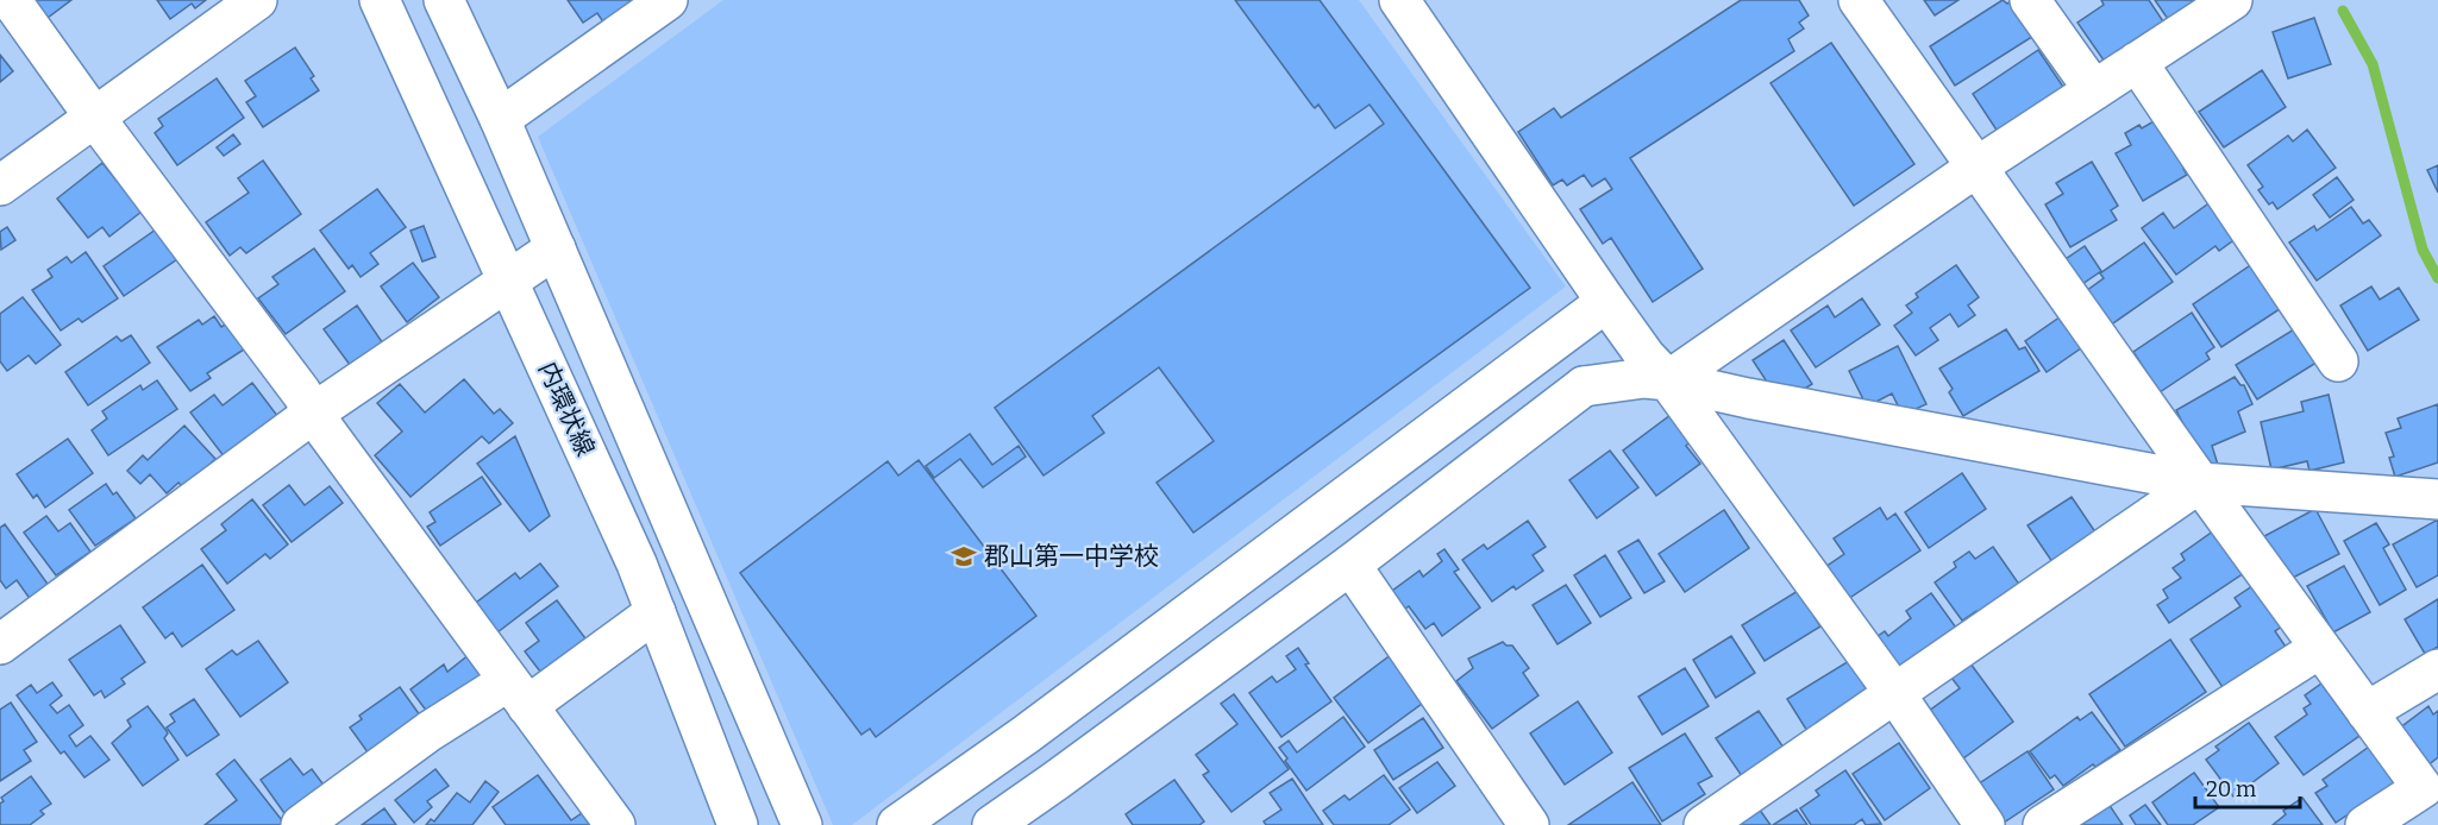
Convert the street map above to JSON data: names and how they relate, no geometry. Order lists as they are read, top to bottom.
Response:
{
  "streets": {
    "street": ["内環状線"]
  },
  "places": {
    "school or university": ["郡山第一中学校"]
  },
  "scale_bar": "20 m"
}
